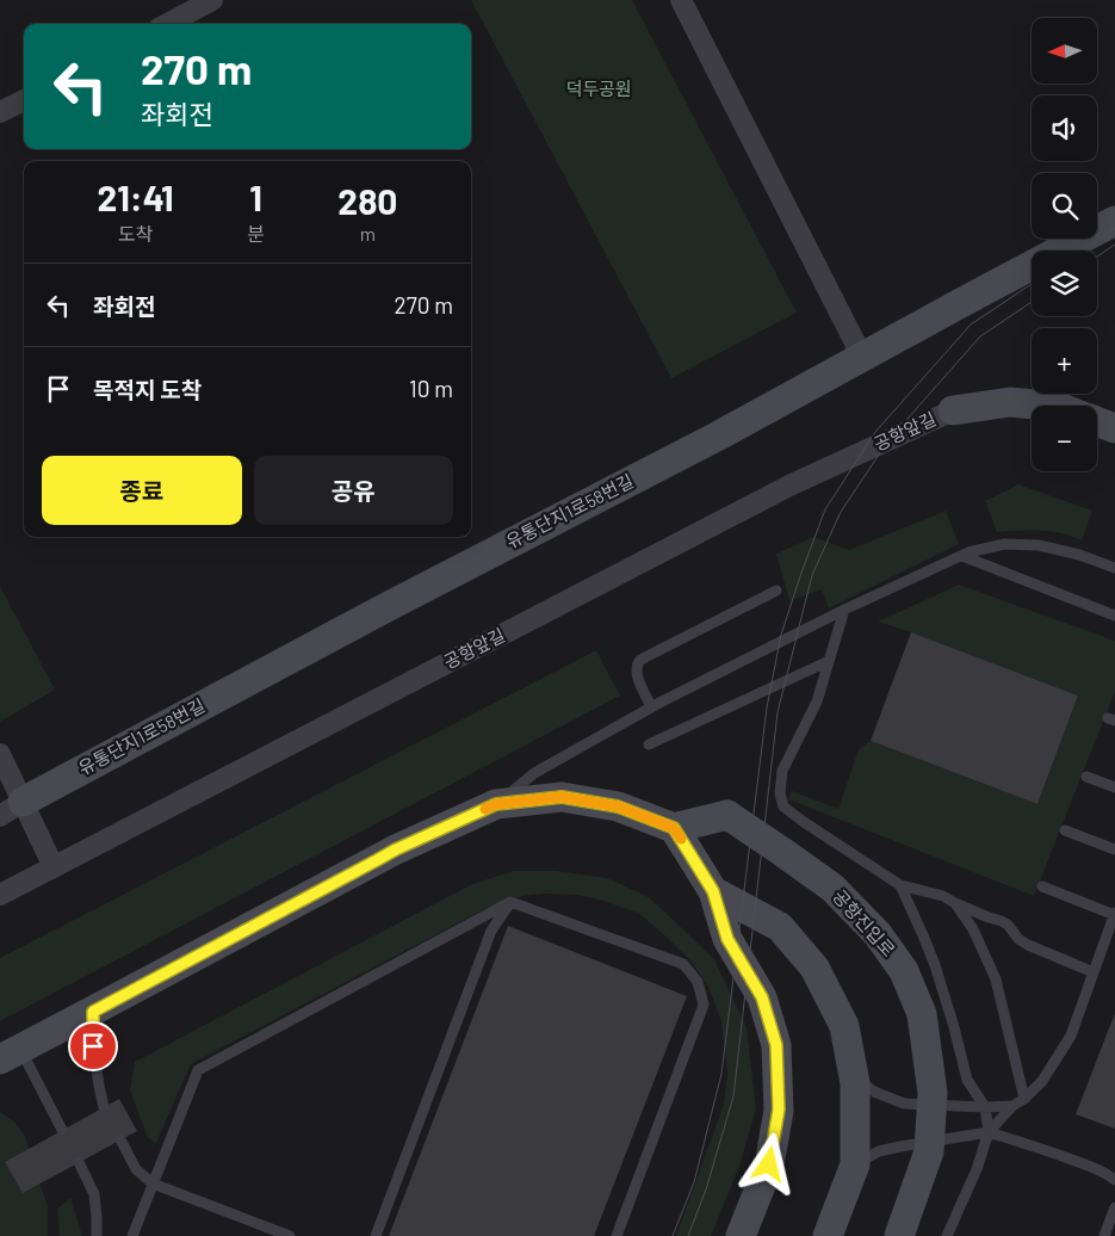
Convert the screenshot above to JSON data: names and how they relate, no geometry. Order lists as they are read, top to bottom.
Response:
{
  "streets": {
    "main road": ["유통단지1로58번길", "공항진입로"],
    "street": ["공항앞길"]
  },
  "parks": ["덕두공원"],
  "north": "left",
  "page": {
    "map_buttons": ["+", "−"],
    "turn": ["270 m", "좌회전"],
    "eta": [
      "21:41",
      "도착",
      "1",
      "분",
      "280",
      "m"
    ],
    "list": [
      {
        "name": "좌회전",
        "value": "270 m"
      },
      {
        "name": "목적지 도착",
        "value": "10 m"
      }
    ],
    "buttons": ["종료", "공유"]
  }
}
